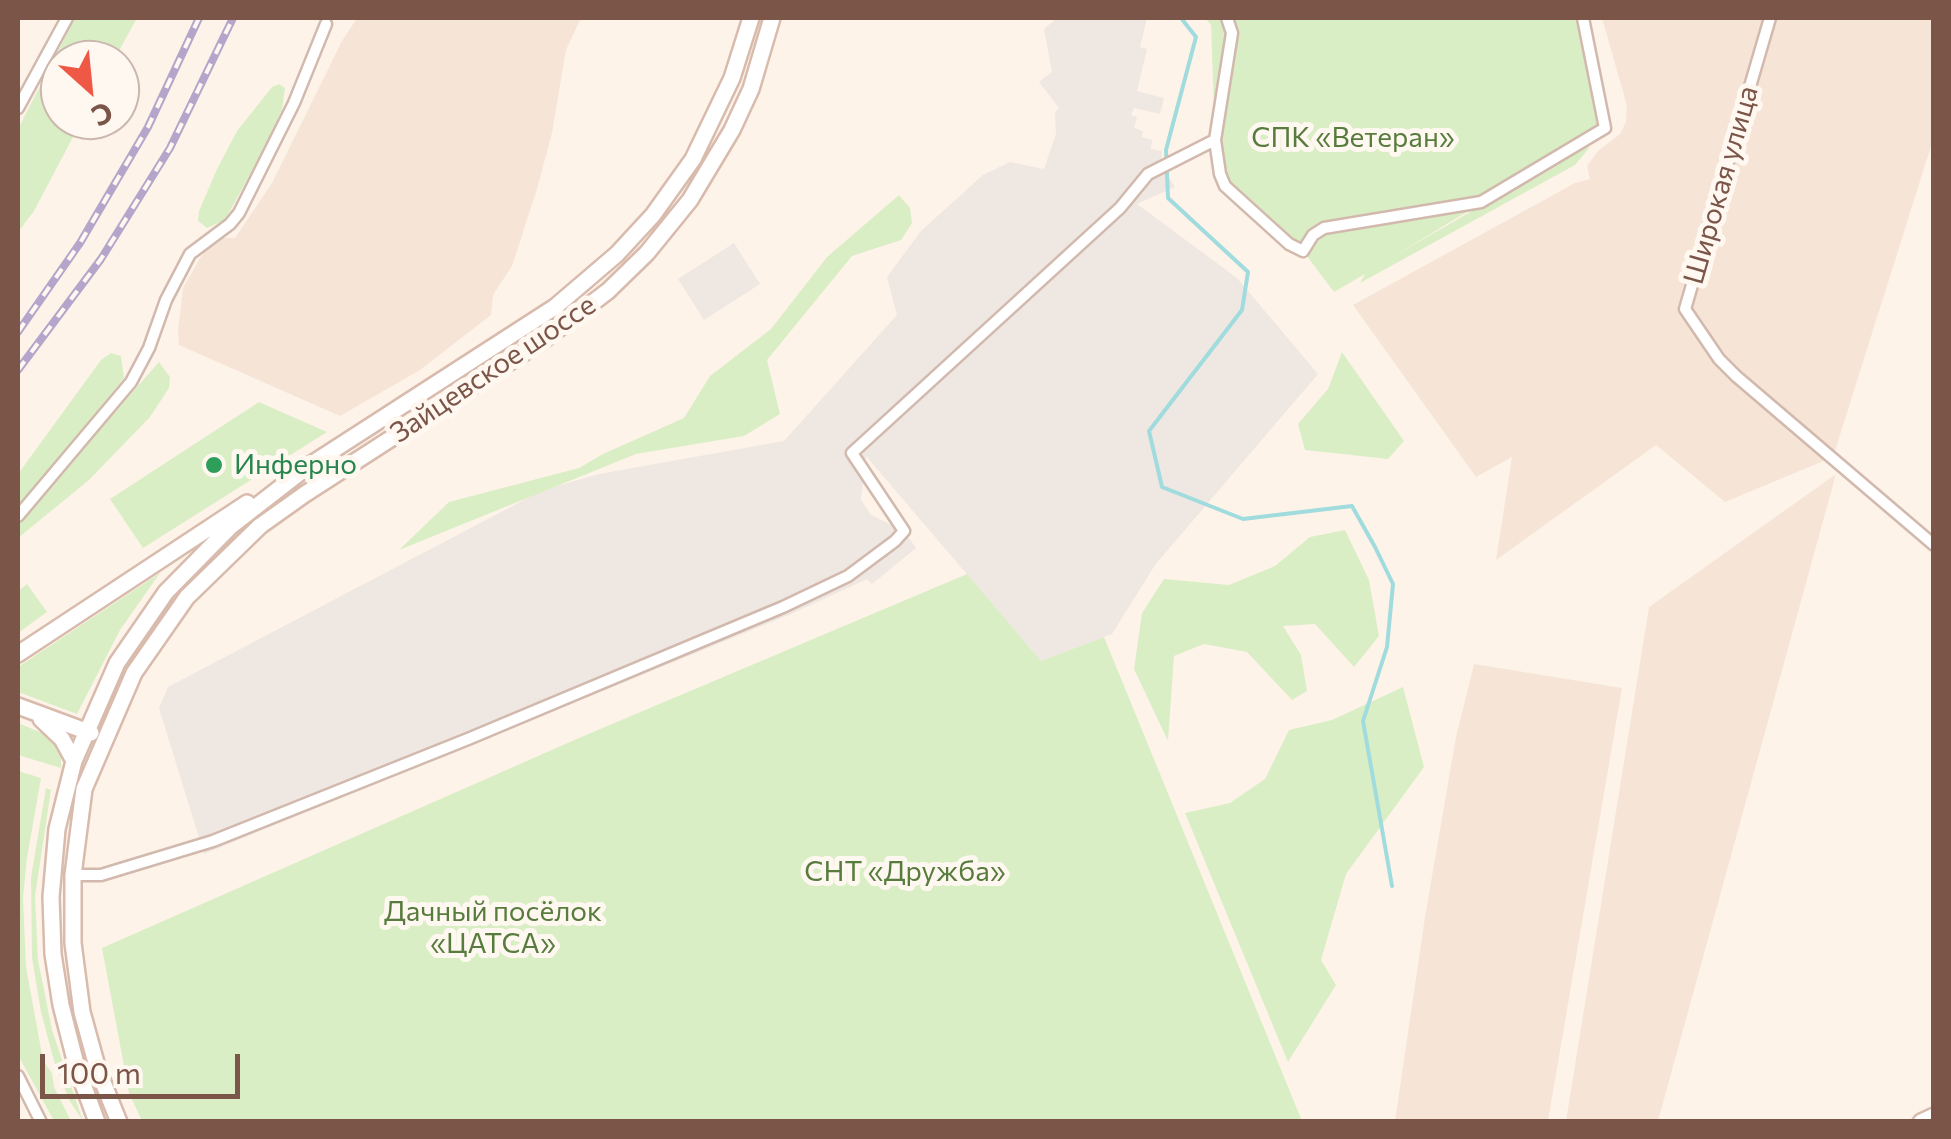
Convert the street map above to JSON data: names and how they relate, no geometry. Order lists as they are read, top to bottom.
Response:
{
  "streets": {
    "main road": ["Зайцевское шоссе"],
    "street": ["Широкая улица"]
  },
  "parks": ["СПК «Ветеран»", "СНТ «Дружба»", "Дачный посёлок «ЦАТСА»"],
  "places": ["Инферно"],
  "scale_bar": "100 m",
  "north": "bottom right"
}
